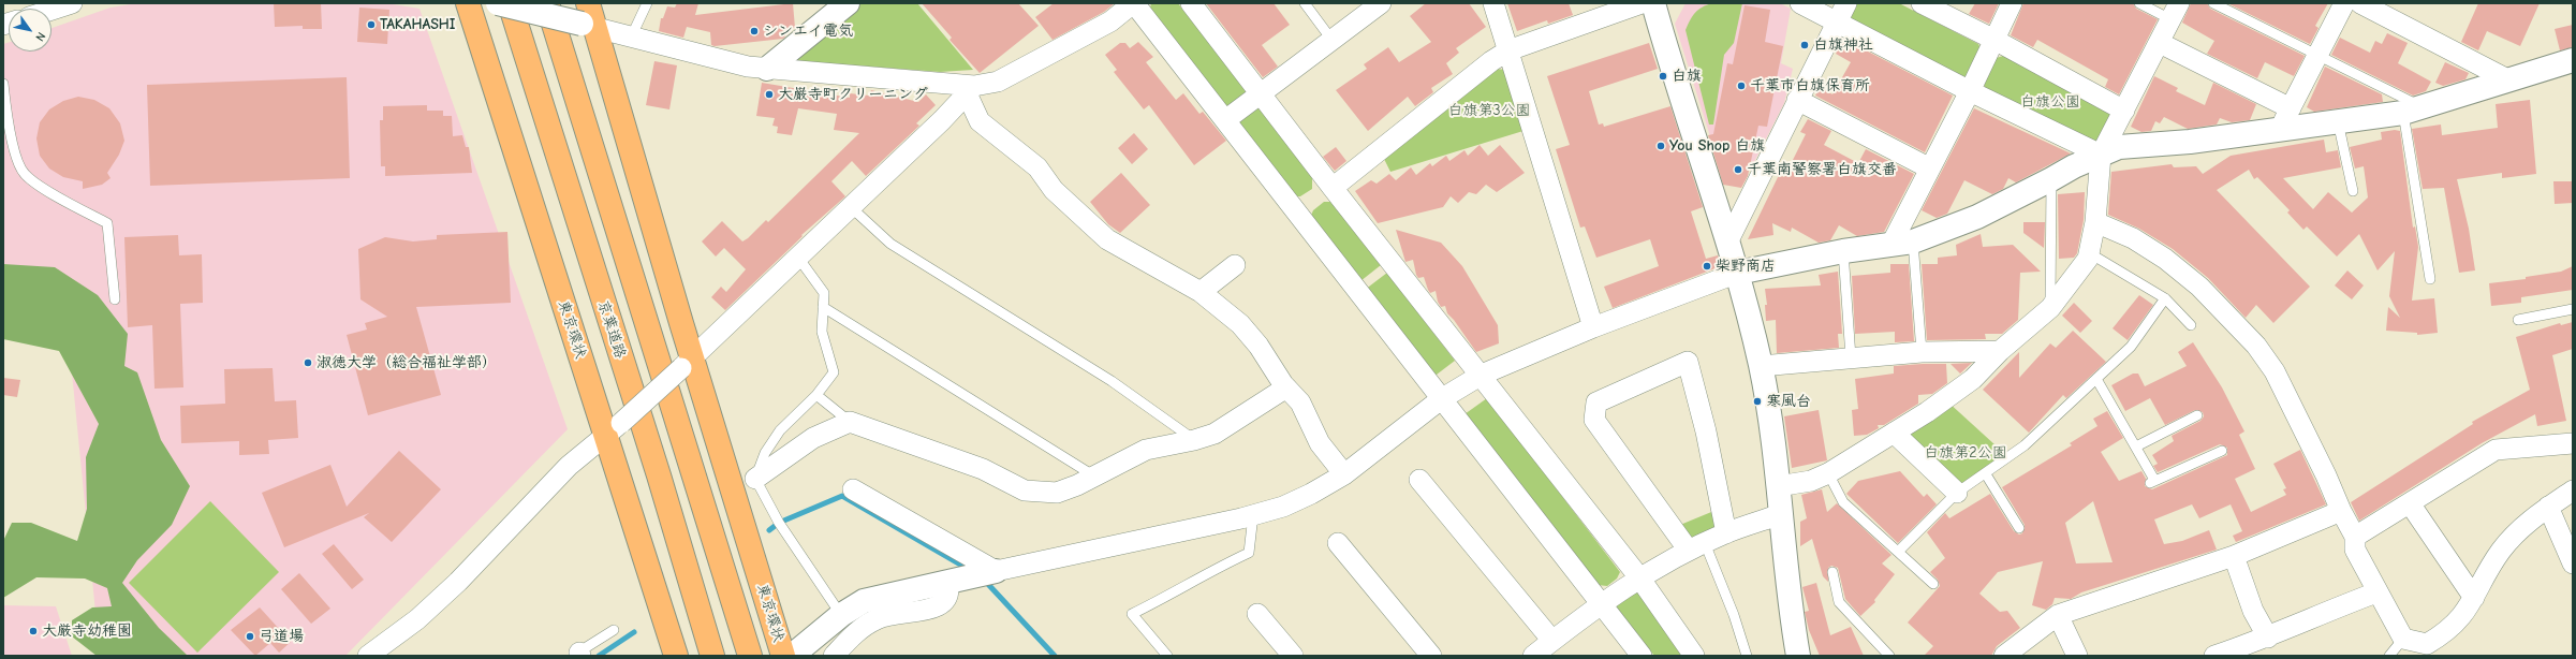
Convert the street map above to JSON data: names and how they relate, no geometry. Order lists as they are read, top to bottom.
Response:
{
  "streets": {
    "highway": ["東京環状", "京葉道路"]
  },
  "parks": ["白旗公園", "白旗第3公園", "白旗第2公園"],
  "places": [
    "TAKAHASHI",
    "シンエイ電気",
    "白旗神社",
    "白旗",
    "千葉市白旗保育所",
    "大巌寺町クリーニング",
    "You Shop 白旗",
    "千葉南警察署白旗交番",
    "柴野商店",
    "淑徳大学（総合福祉学部）",
    "寒風台",
    "大厳寺幼稚園",
    "弓道場"
  ],
  "north": "bottom right"
}
